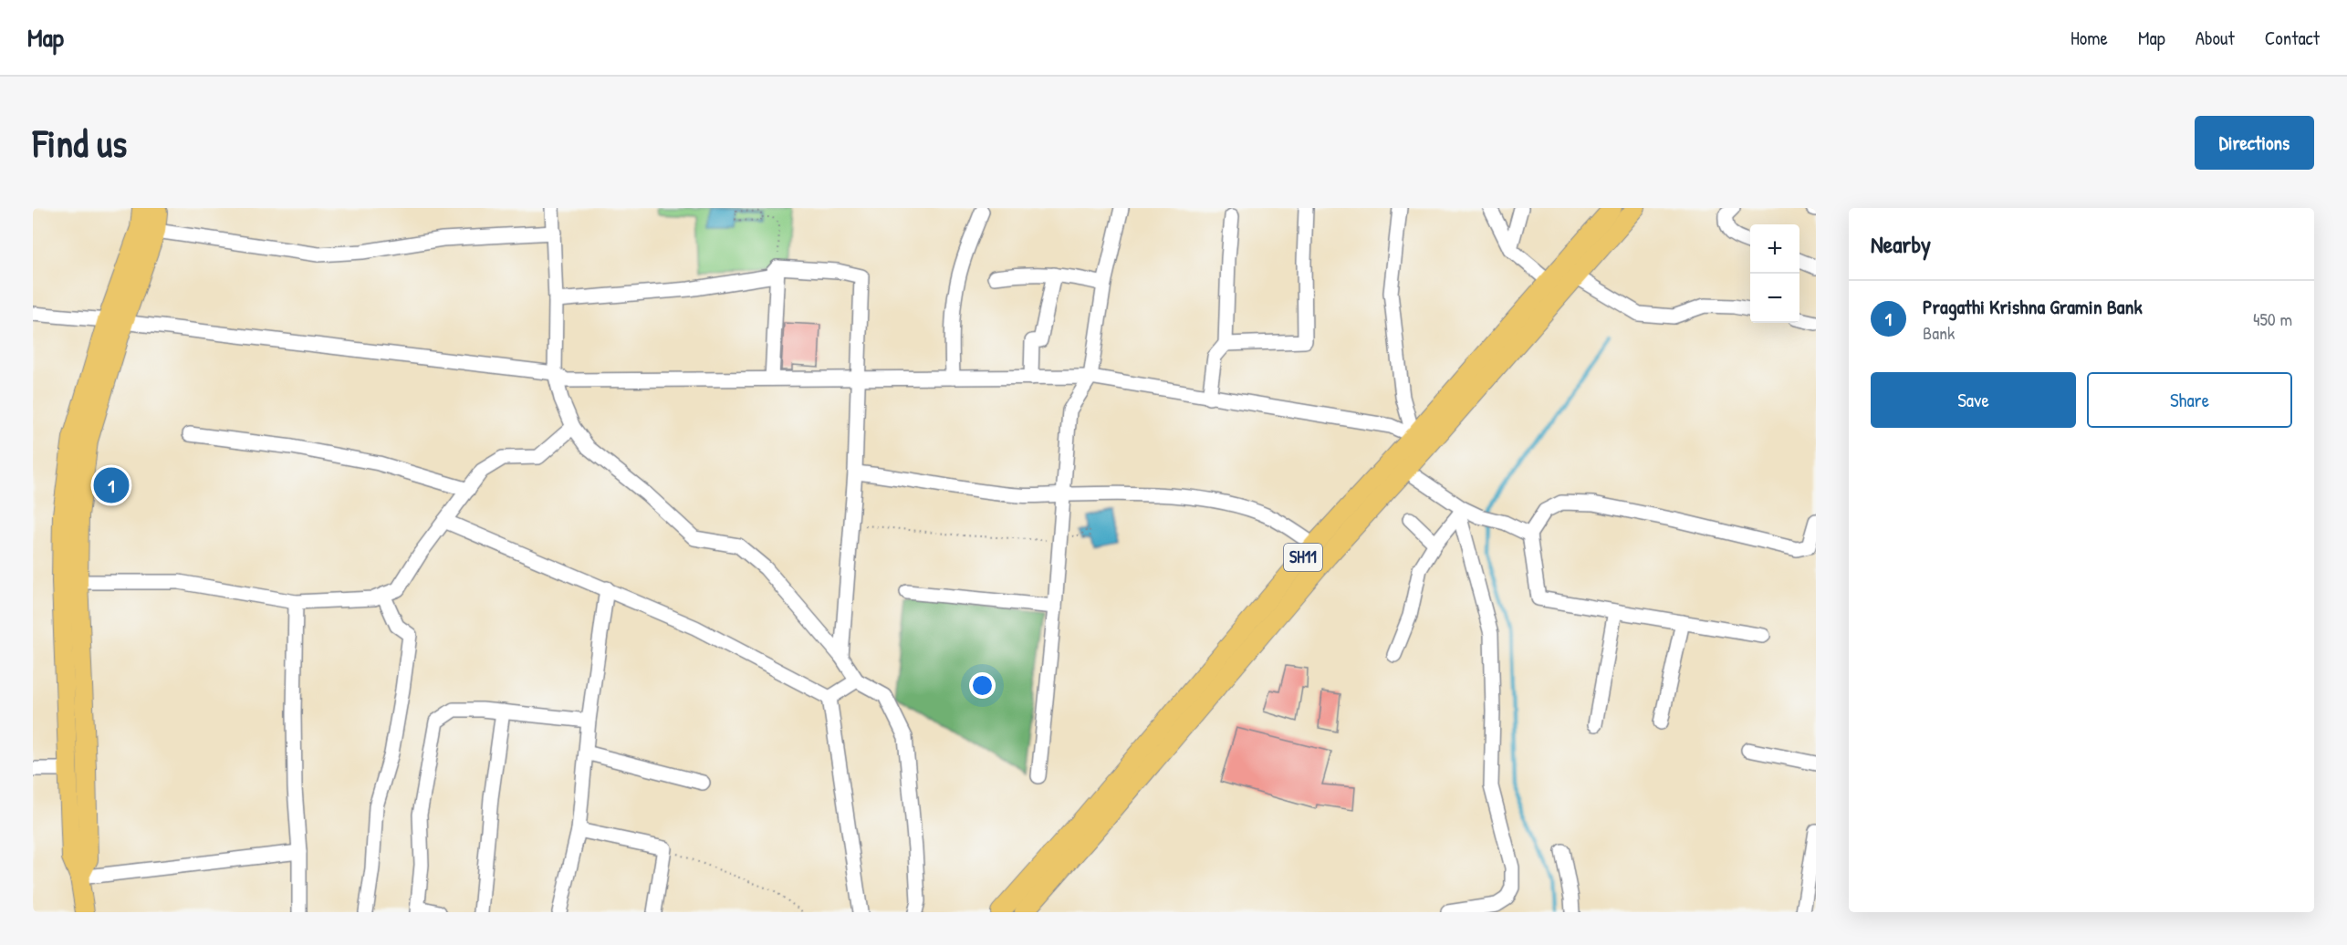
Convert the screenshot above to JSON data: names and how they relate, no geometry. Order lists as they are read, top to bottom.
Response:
{
  "streets": {
    "main road": ["SH11"]
  },
  "page": {
    "header": "Map",
    "nav": [
      "Home",
      "Map",
      "About",
      "Contact"
    ],
    "buttons": [
      "Directions",
      ["Save", "Share"]
    ],
    "title": "Find us",
    "heading": "Nearby",
    "map_buttons": ["+", "−"],
    "list": [
      {
        "mark": "1",
        "name": "Pragathi Krishna Gramin Bank",
        "note": "Bank",
        "value": "450 m"
      }
    ],
    "pins": "1"
  }
}
